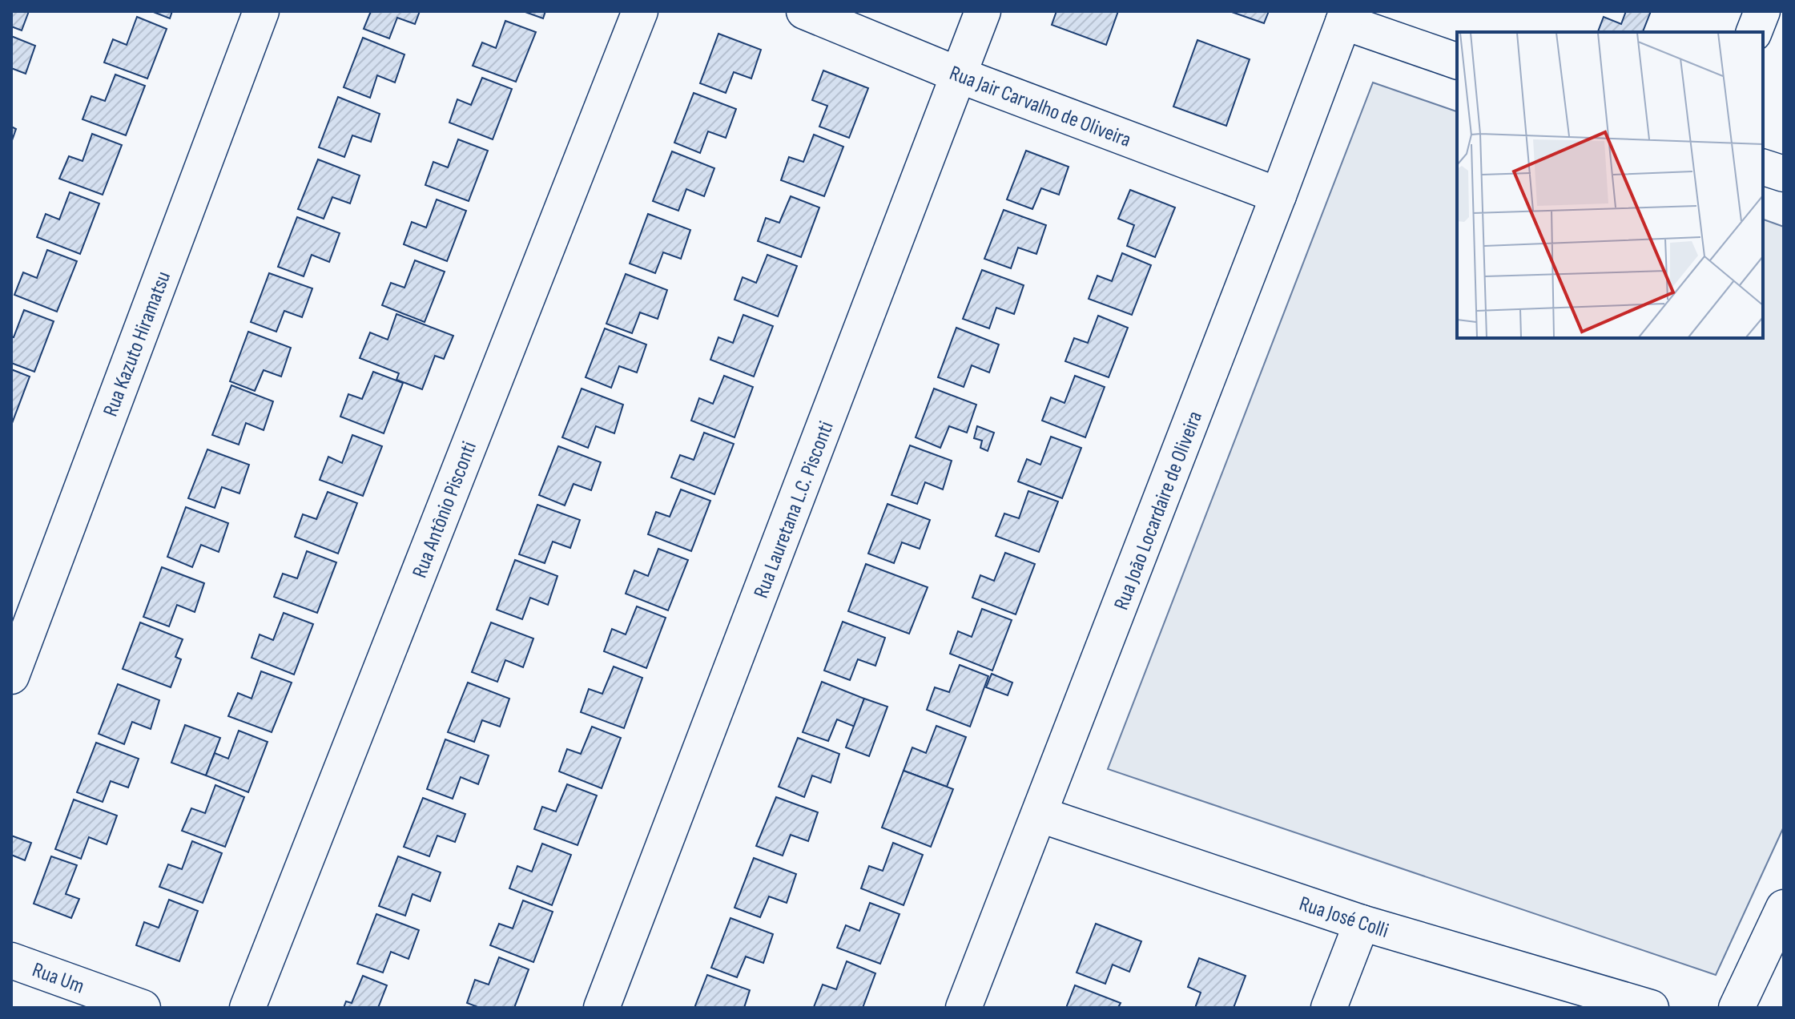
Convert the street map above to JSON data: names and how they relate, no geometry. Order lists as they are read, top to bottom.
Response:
{
  "streets": {
    "street": [
      "Rua Jair Carvalho de Oliveira",
      "Rua Kazuto Hiramatsu",
      "Rua Antônio Pisconti",
      "Rua Lauretana L.C. Pisconti",
      "Rua João Locardaire de Oliveira",
      "Rua José Colli",
      "Rua Um"
    ]
  },
  "crossings": [
    ["Rua Jair Carvalho de Oliveira", "Rua Lauretana L.C. Pisconti"],
    ["Rua Jair Carvalho de Oliveira", "Rua João Locardaire de Oliveira"],
    ["Rua João Locardaire de Oliveira", "Rua José Colli"]
  ]
}
